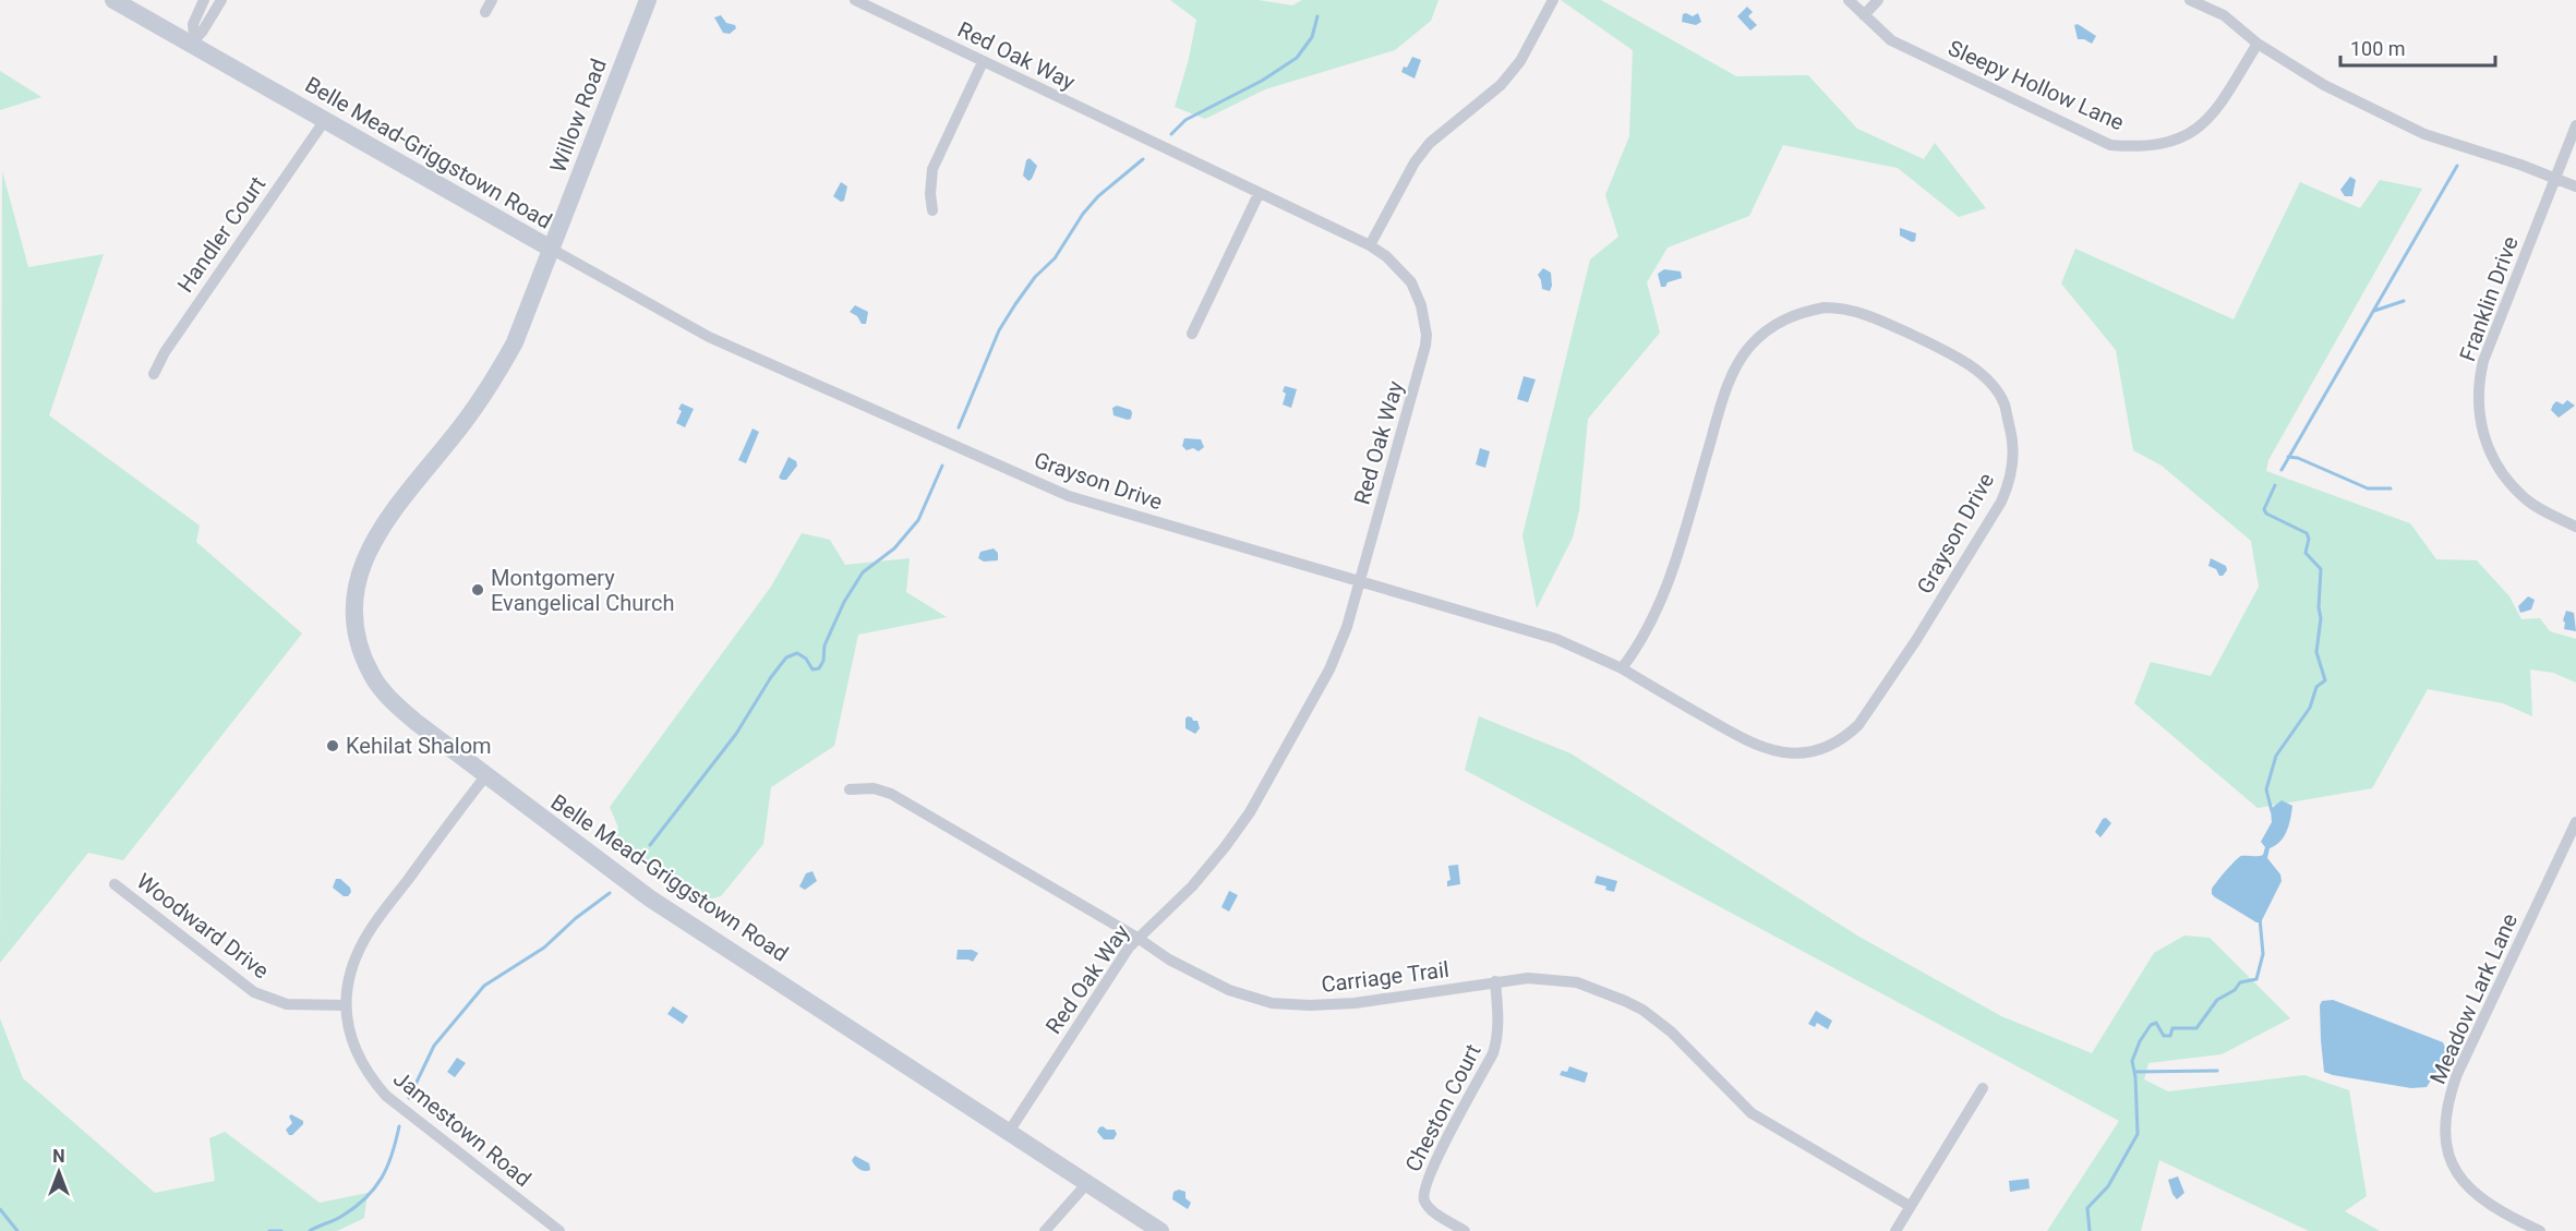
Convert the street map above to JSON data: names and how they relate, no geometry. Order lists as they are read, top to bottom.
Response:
{
  "streets": {
    "street": [
      "Red Oak Way",
      "Sleepy Hollow Lane",
      "Willow Road",
      "Belle Mead-Griggstown Road",
      "Handler Court",
      "Franklin Drive",
      "Grayson Drive",
      "Woodward Drive",
      "Carriage Trail",
      "Meadow Lark Lane",
      "Cheston Court",
      "Jamestown Road"
    ]
  },
  "crossings": [
    ["Red Oak Way", "Belle Mead-Griggstown Road"],
    ["Red Oak Way", "Grayson Drive"],
    ["Red Oak Way", "Carriage Trail"],
    ["Willow Road", "Belle Mead-Griggstown Road"],
    ["Willow Road", "Grayson Drive"],
    ["Belle Mead-Griggstown Road", "Handler Court"],
    ["Belle Mead-Griggstown Road", "Grayson Drive"],
    ["Belle Mead-Griggstown Road", "Jamestown Road"],
    ["Woodward Drive", "Jamestown Road"],
    ["Carriage Trail", "Cheston Court"]
  ],
  "places": ["Montgomery Evangelical Church", "Kehilat Shalom"],
  "scale_bar": "100 m",
  "north": "top"
}
